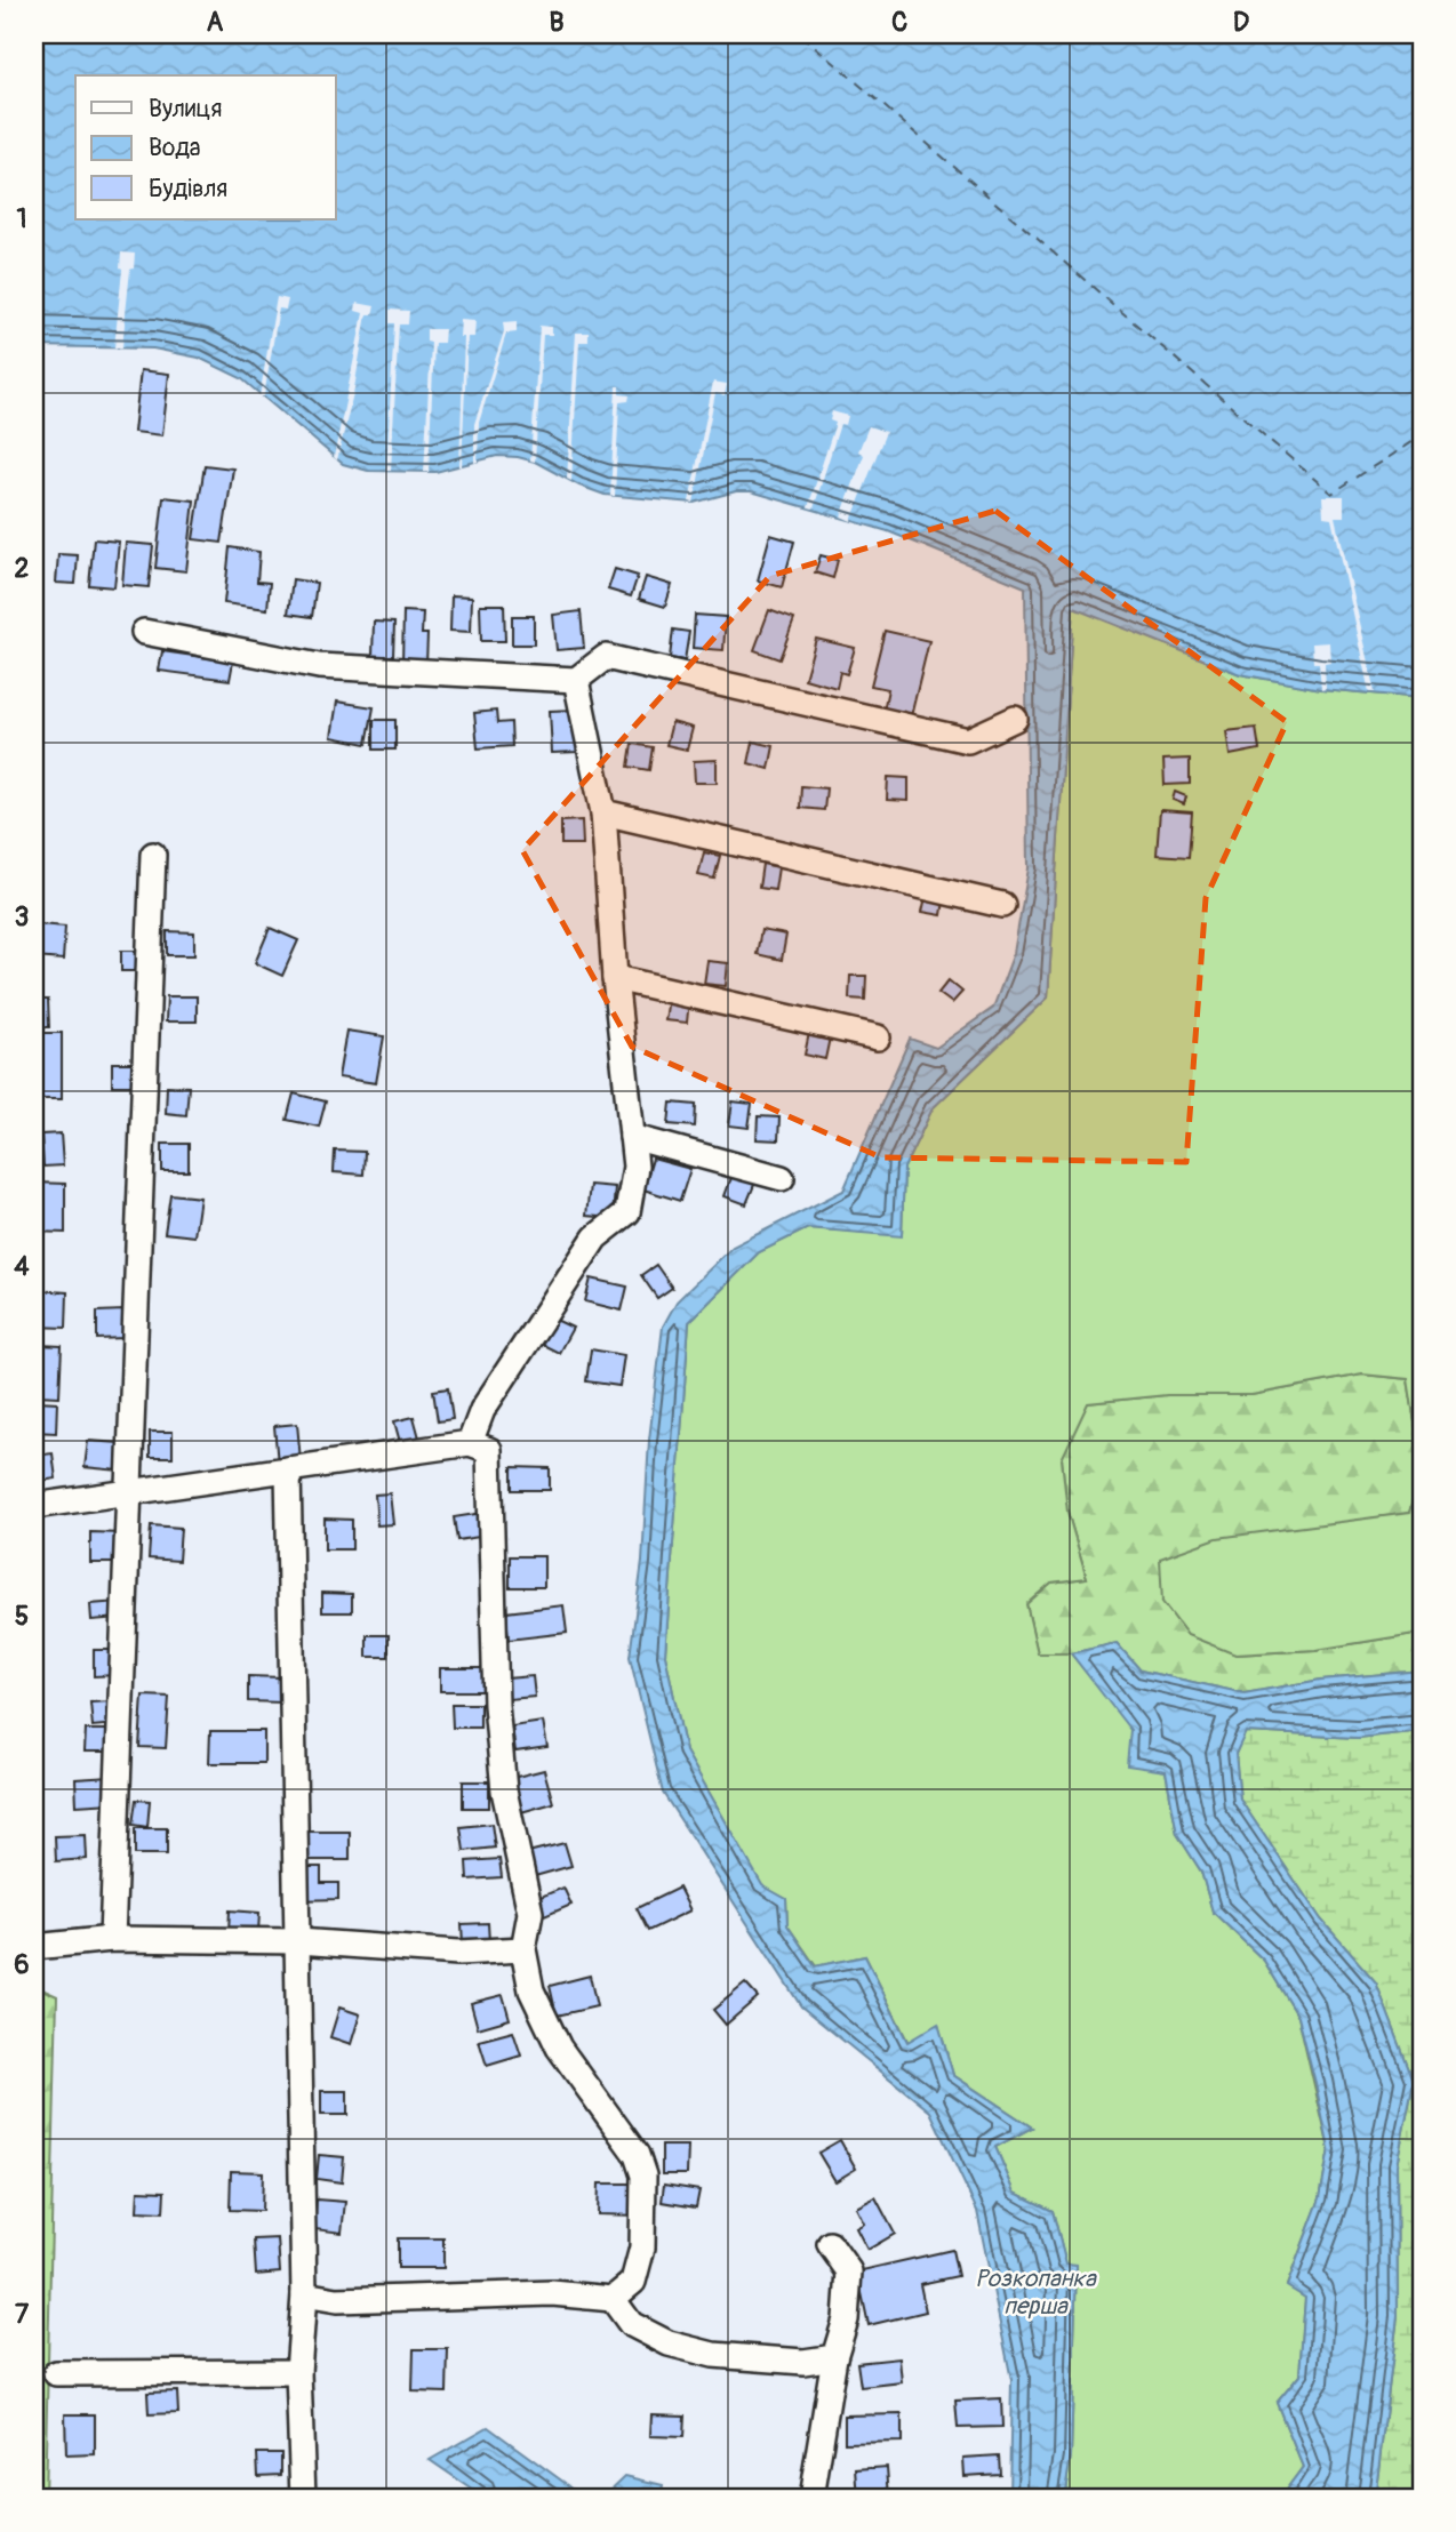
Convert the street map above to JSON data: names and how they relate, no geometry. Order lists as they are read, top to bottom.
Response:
{
  "water": ["Розкопанка перша"],
  "legend": ["Вулиця", "Вода", "Будівля"],
  "grid": {
    "columns": [
      "A",
      "B",
      "C",
      "D"
    ],
    "rows": [
      "1",
      "2",
      "3",
      "4",
      "5",
      "6",
      "7"
    ]
  }
}
